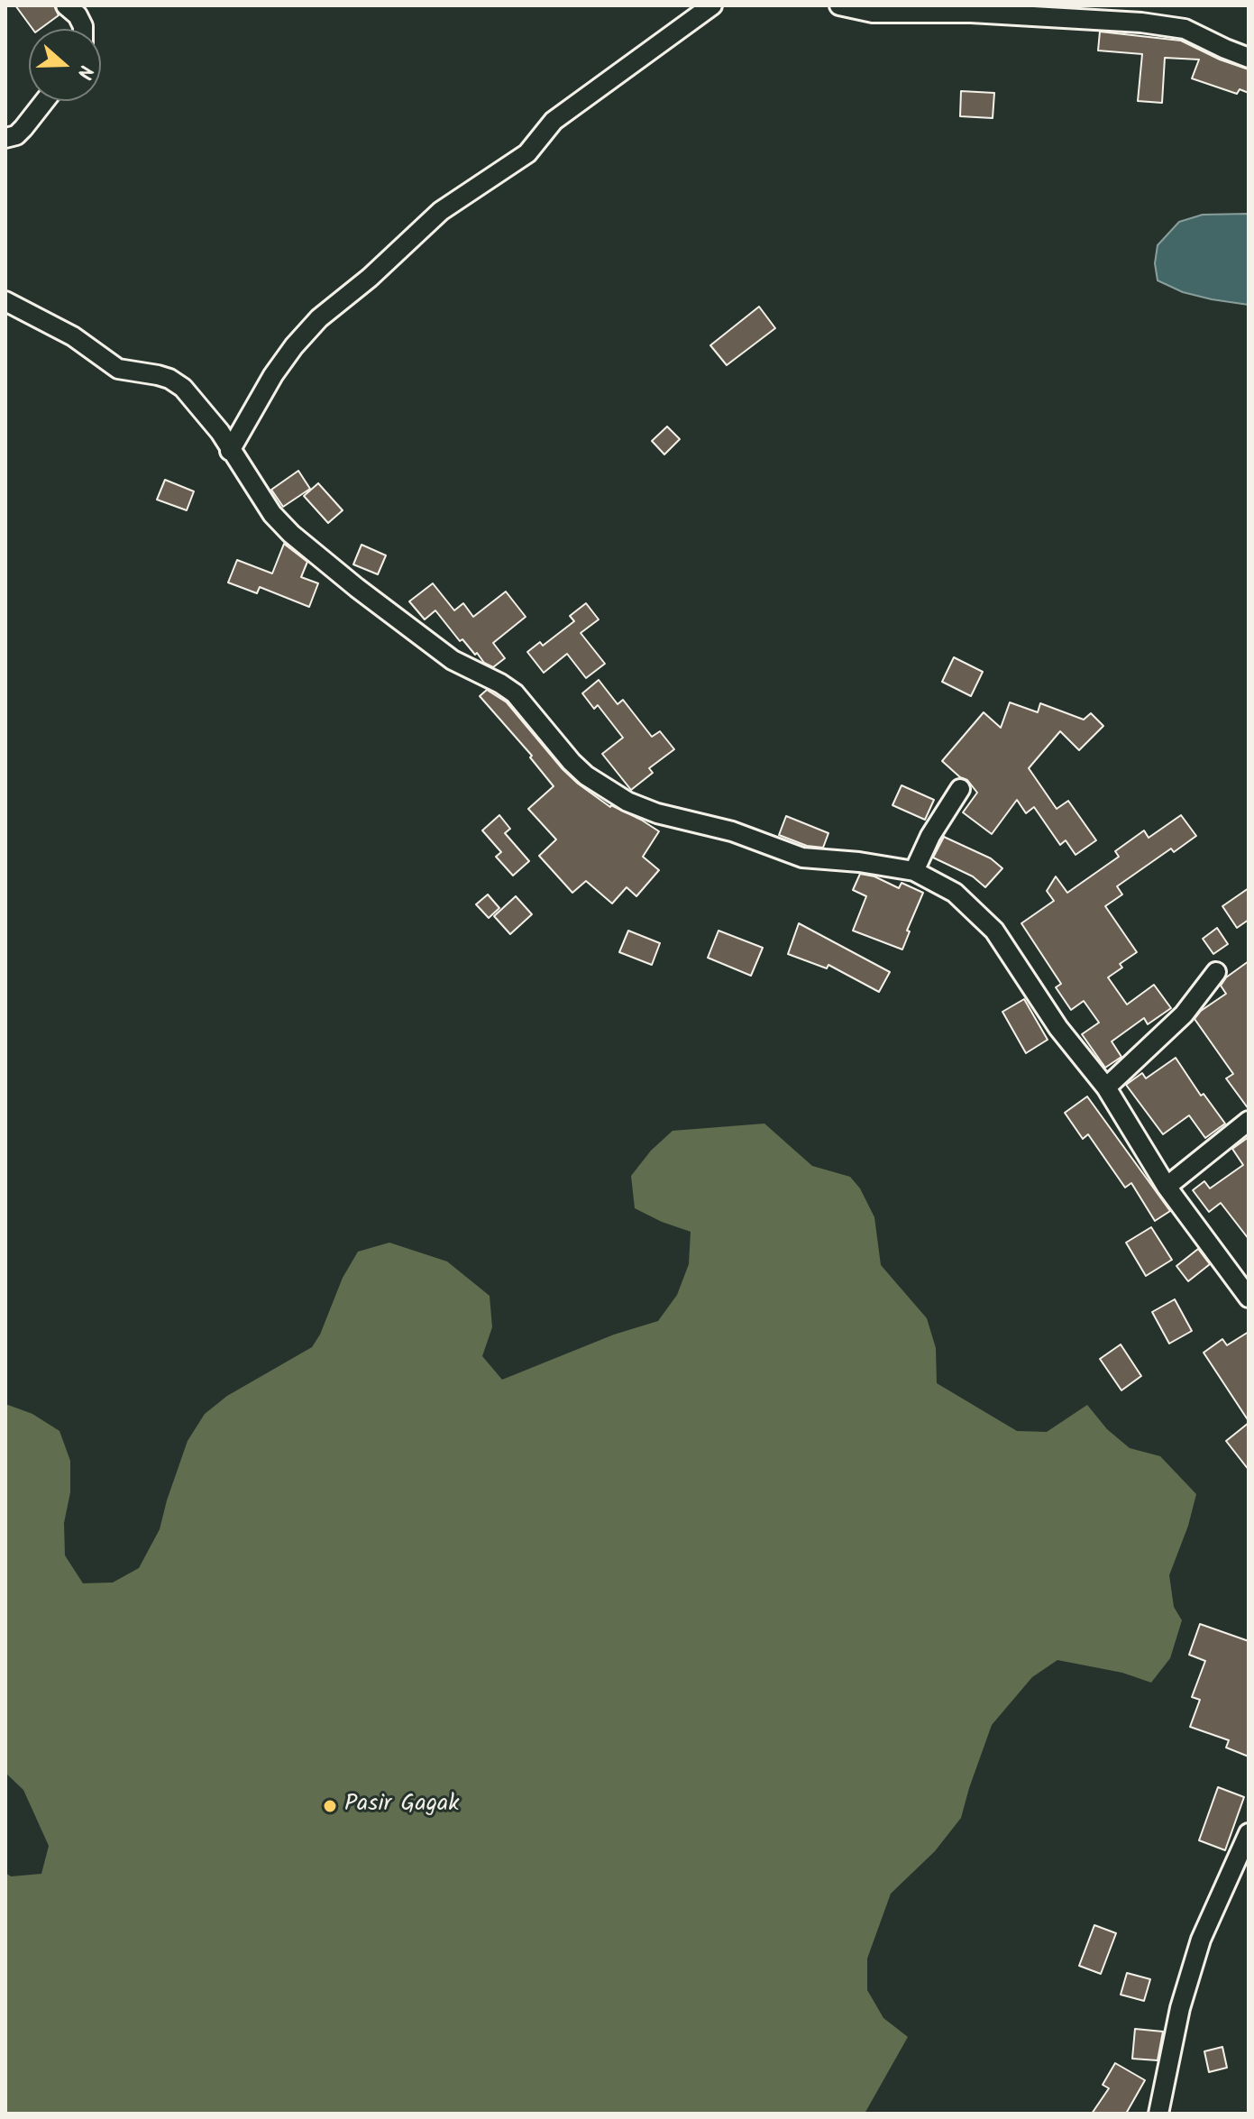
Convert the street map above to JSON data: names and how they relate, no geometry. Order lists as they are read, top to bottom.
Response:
{
  "places": ["Pasir Gagak"],
  "north": "right"
}
